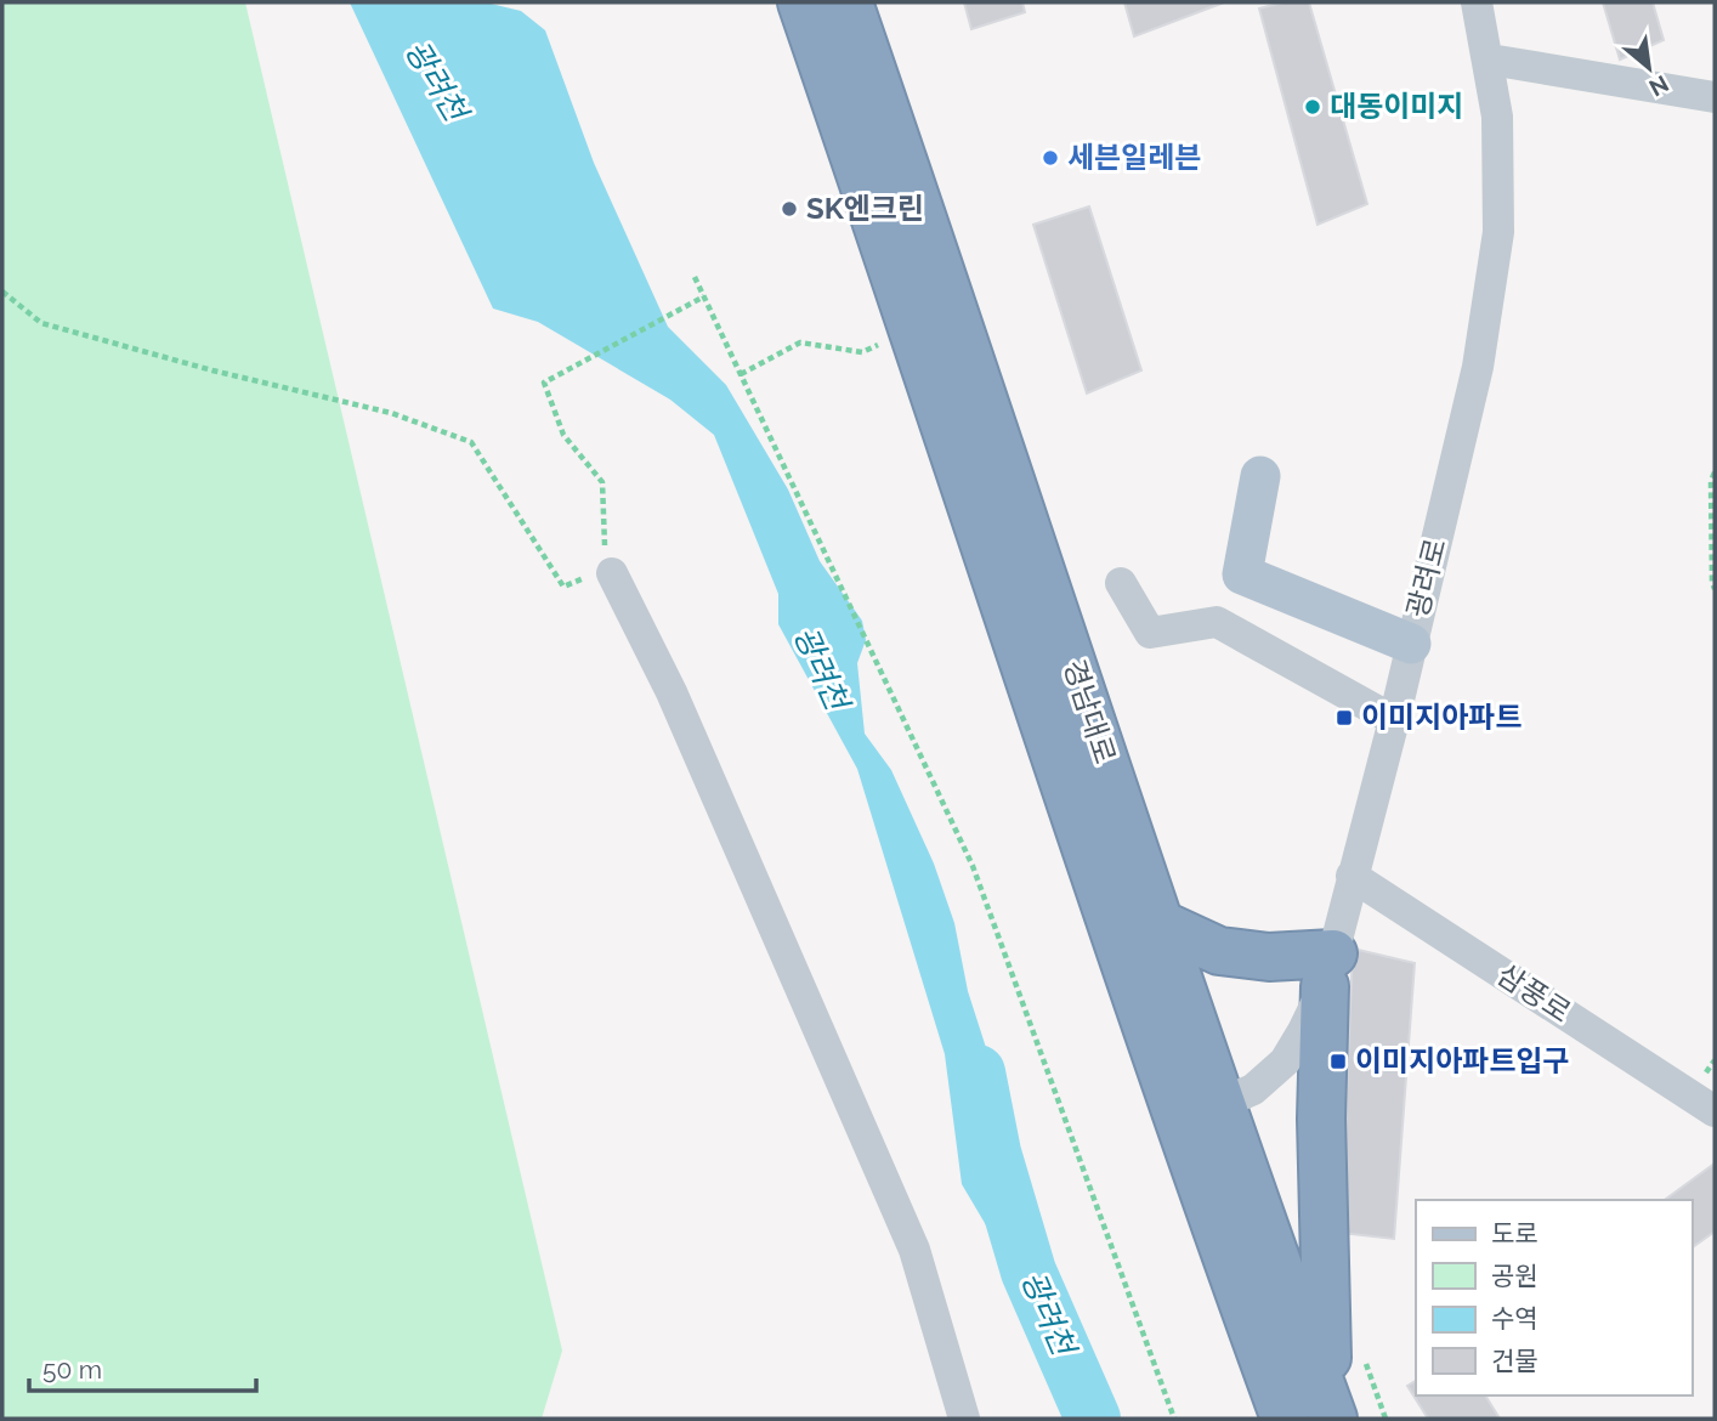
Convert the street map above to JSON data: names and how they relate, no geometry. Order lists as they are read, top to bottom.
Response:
{
  "streets": {
    "highway": ["경남대로"],
    "street": ["광려로", "삼풍로"]
  },
  "crossings": [
    ["광려로", "경남대로"],
    ["광려로", "삼풍로"]
  ],
  "water": ["광려천"],
  "places": {
    "other": ["대동이미지", "세븐일레븐", "SK엔크린"],
    "transit": ["이미지아파트", "이미지아파트입구"]
  },
  "legend": [
    "도로",
    "공원",
    "수역",
    "건물"
  ],
  "scale_bar": "50 m",
  "north": "bottom right"
}
